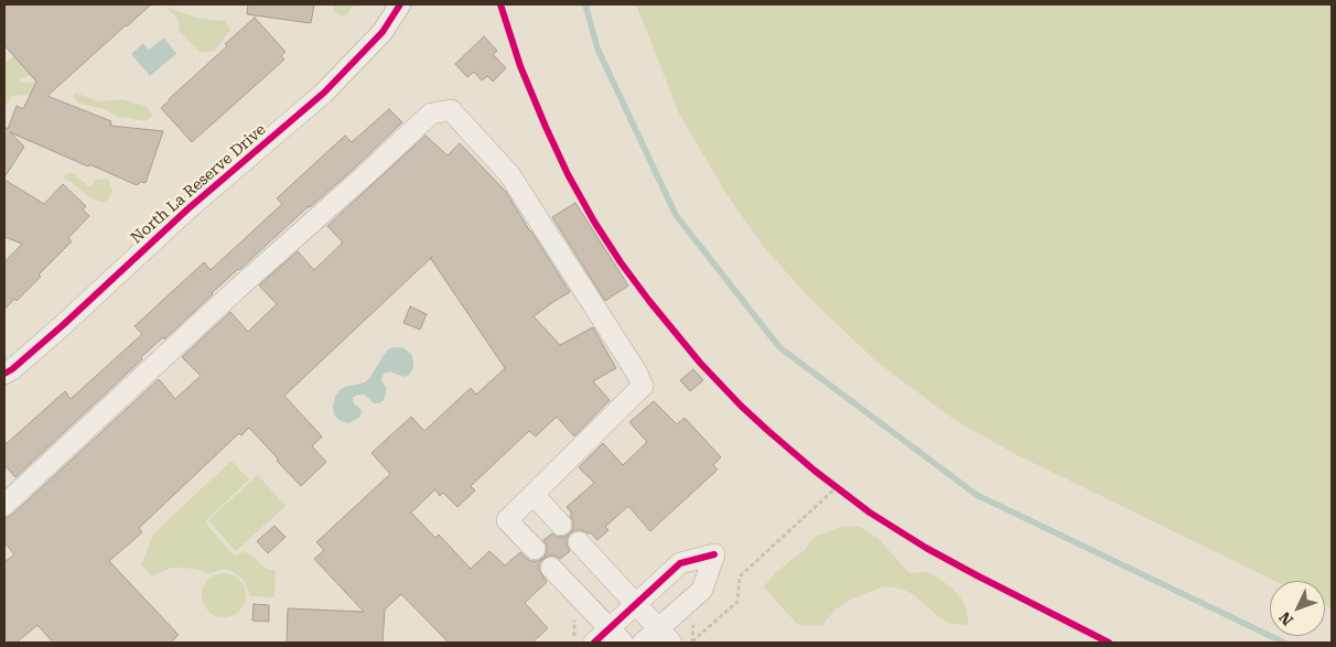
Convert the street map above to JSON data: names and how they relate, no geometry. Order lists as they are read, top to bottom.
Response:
{
  "streets": {
    "street": ["North La Reserve Drive"]
  },
  "north": "bottom left"
}
